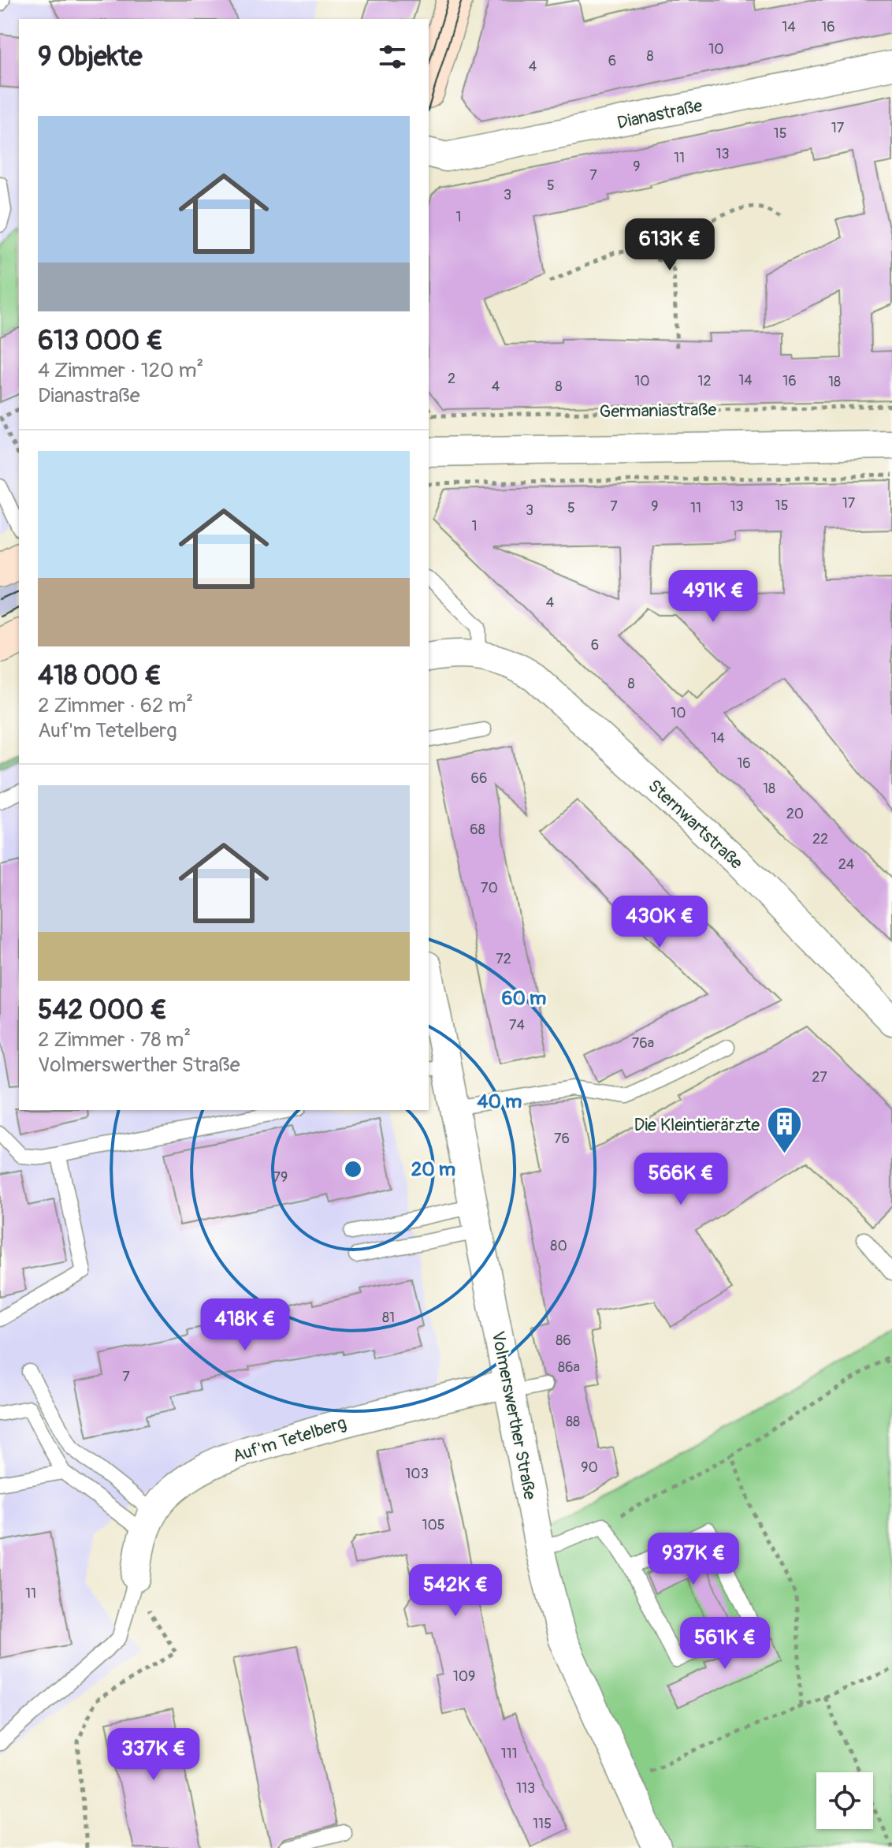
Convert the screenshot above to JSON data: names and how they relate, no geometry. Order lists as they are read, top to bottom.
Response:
{
  "streets": {
    "street": [
      "Dianastraße",
      "Sternwartstraße",
      "Volmerswerther Straße",
      "Auf'm Tetelberg"
    ],
    "path": ["Germaniastraße"]
  },
  "crossings": [
    ["Volmerswerther Straße", "Auf'm Tetelberg"]
  ],
  "places": {
    "building": ["Die Kleintierärzte"]
  },
  "house_numbers": [
    "14",
    "16",
    "10",
    "8",
    "6",
    "4",
    "17",
    "15",
    "13",
    "11",
    "9",
    "7",
    "5",
    "3",
    "1",
    "2",
    "14",
    "10",
    "12",
    "16",
    "18",
    "4",
    "8",
    "17",
    "15",
    "7",
    "9",
    "13",
    "5",
    "11",
    "3",
    "1",
    "4",
    "6",
    "8",
    "10",
    "14",
    "16",
    "66",
    "18",
    "20",
    "68",
    "22",
    "24",
    "70",
    "72",
    "74",
    "76a",
    "27",
    "76",
    "79",
    "80",
    "81",
    "86",
    "86a",
    "7",
    "88",
    "90",
    "103",
    "105",
    "11",
    "109",
    "111",
    "113",
    "115"
  ],
  "page": {
    "heading": "9 Objekte",
    "list": [
      {
        "name": "613 000 €",
        "note": "4 Zimmer · 120 m² · Dianastraße"
      },
      {
        "name": "418 000 €",
        "note": "2 Zimmer · 62 m² · Auf'm Tetelberg"
      },
      {
        "name": "542 000 €",
        "note": "2 Zimmer · 78 m² · Volmerswerther Straße"
      }
    ],
    "price": [
      "613K €",
      "491K €",
      "430K €",
      "566K €",
      "418K €",
      "937K €",
      "542K €",
      "561K €",
      "337K €"
    ]
  },
  "rings": ["60 m", "40 m", "20 m"]
}
